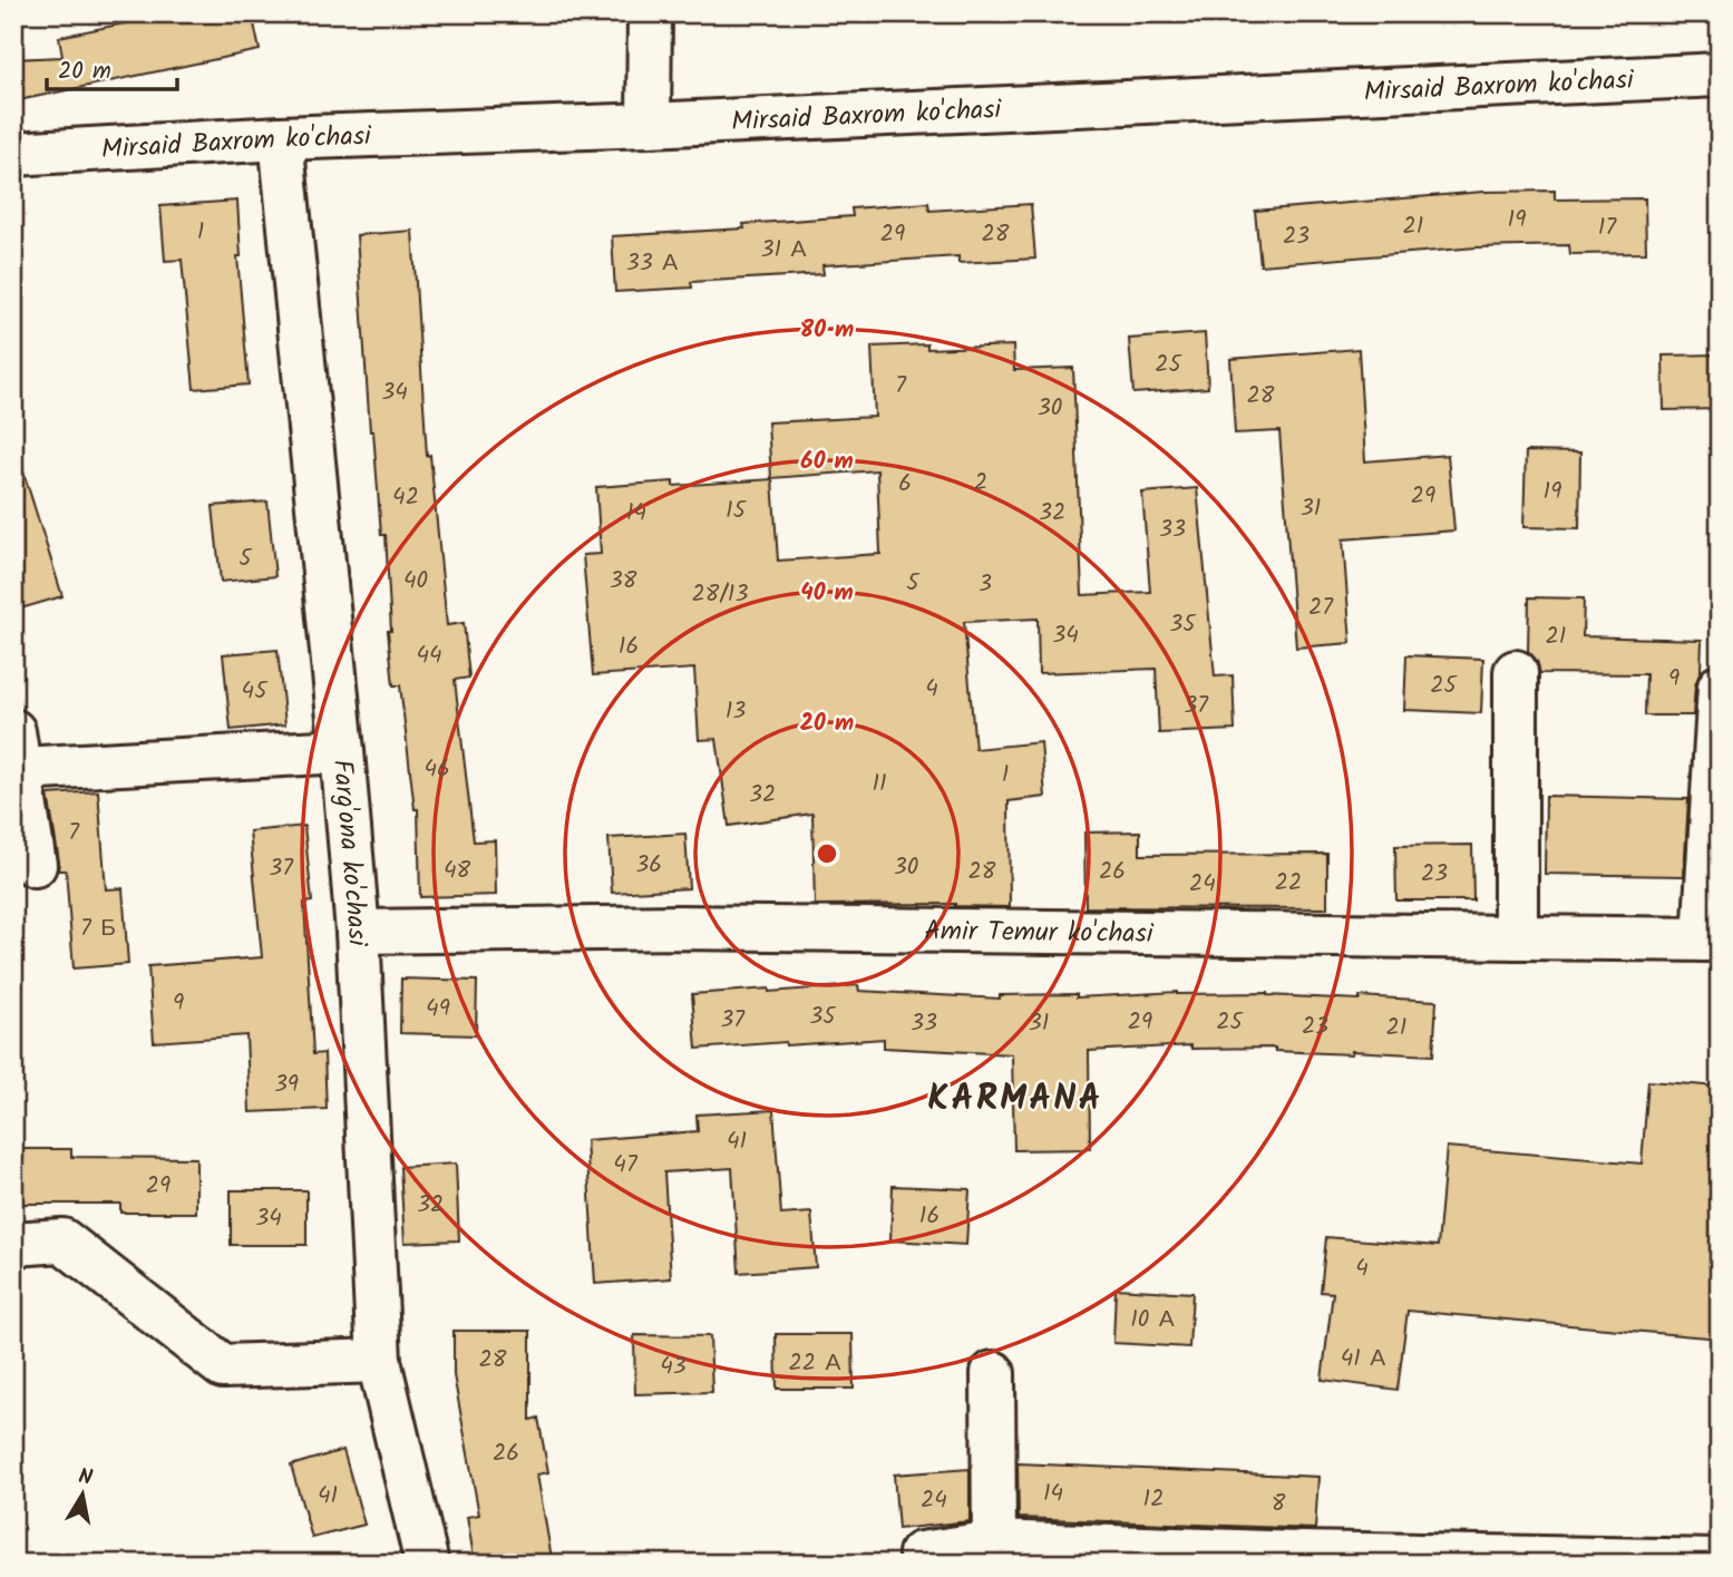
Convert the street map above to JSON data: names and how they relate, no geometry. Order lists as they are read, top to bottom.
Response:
{
  "streets": {
    "street": ["Mirsaid Baxrom ko'chasi", "Farg'ona ko'chasi", "Amir Temur ko'chasi"]
  },
  "crossings": [
    ["Mirsaid Baxrom ko'chasi", "Farg'ona ko'chasi"],
    ["Farg'ona ko'chasi", "Amir Temur ko'chasi"]
  ],
  "districts": ["KARMANA"],
  "house_numbers": [
    "19",
    "21",
    "17",
    "1",
    "29",
    "28",
    "23",
    "31 А",
    "33 А",
    "25",
    "7",
    "34",
    "28",
    "30",
    "2",
    "6",
    "19",
    "29",
    "42",
    "31",
    "15",
    "14",
    "32",
    "33",
    "5",
    "40",
    "38",
    "5",
    "3",
    "28/13",
    "27",
    "35",
    "34",
    "21",
    "16",
    "44",
    "9",
    "25",
    "4",
    "45",
    "37",
    "13",
    "46",
    "1",
    "11",
    "32",
    "7",
    "36",
    "30",
    "37",
    "48",
    "28",
    "26",
    "23",
    "22",
    "24",
    "7 Б",
    "9",
    "49",
    "35",
    "37",
    "29",
    "25",
    "33",
    "31",
    "23",
    "21",
    "39",
    "41",
    "47",
    "29",
    "32",
    "16",
    "34",
    "4",
    "10 А",
    "41 А",
    "28",
    "22 А",
    "43",
    "26",
    "14",
    "41",
    "12",
    "24",
    "8"
  ],
  "scale_bar": "20 m",
  "north": "top",
  "rings": [
    "80 m",
    "60 m",
    "40 m",
    "20 m"
  ]
}
